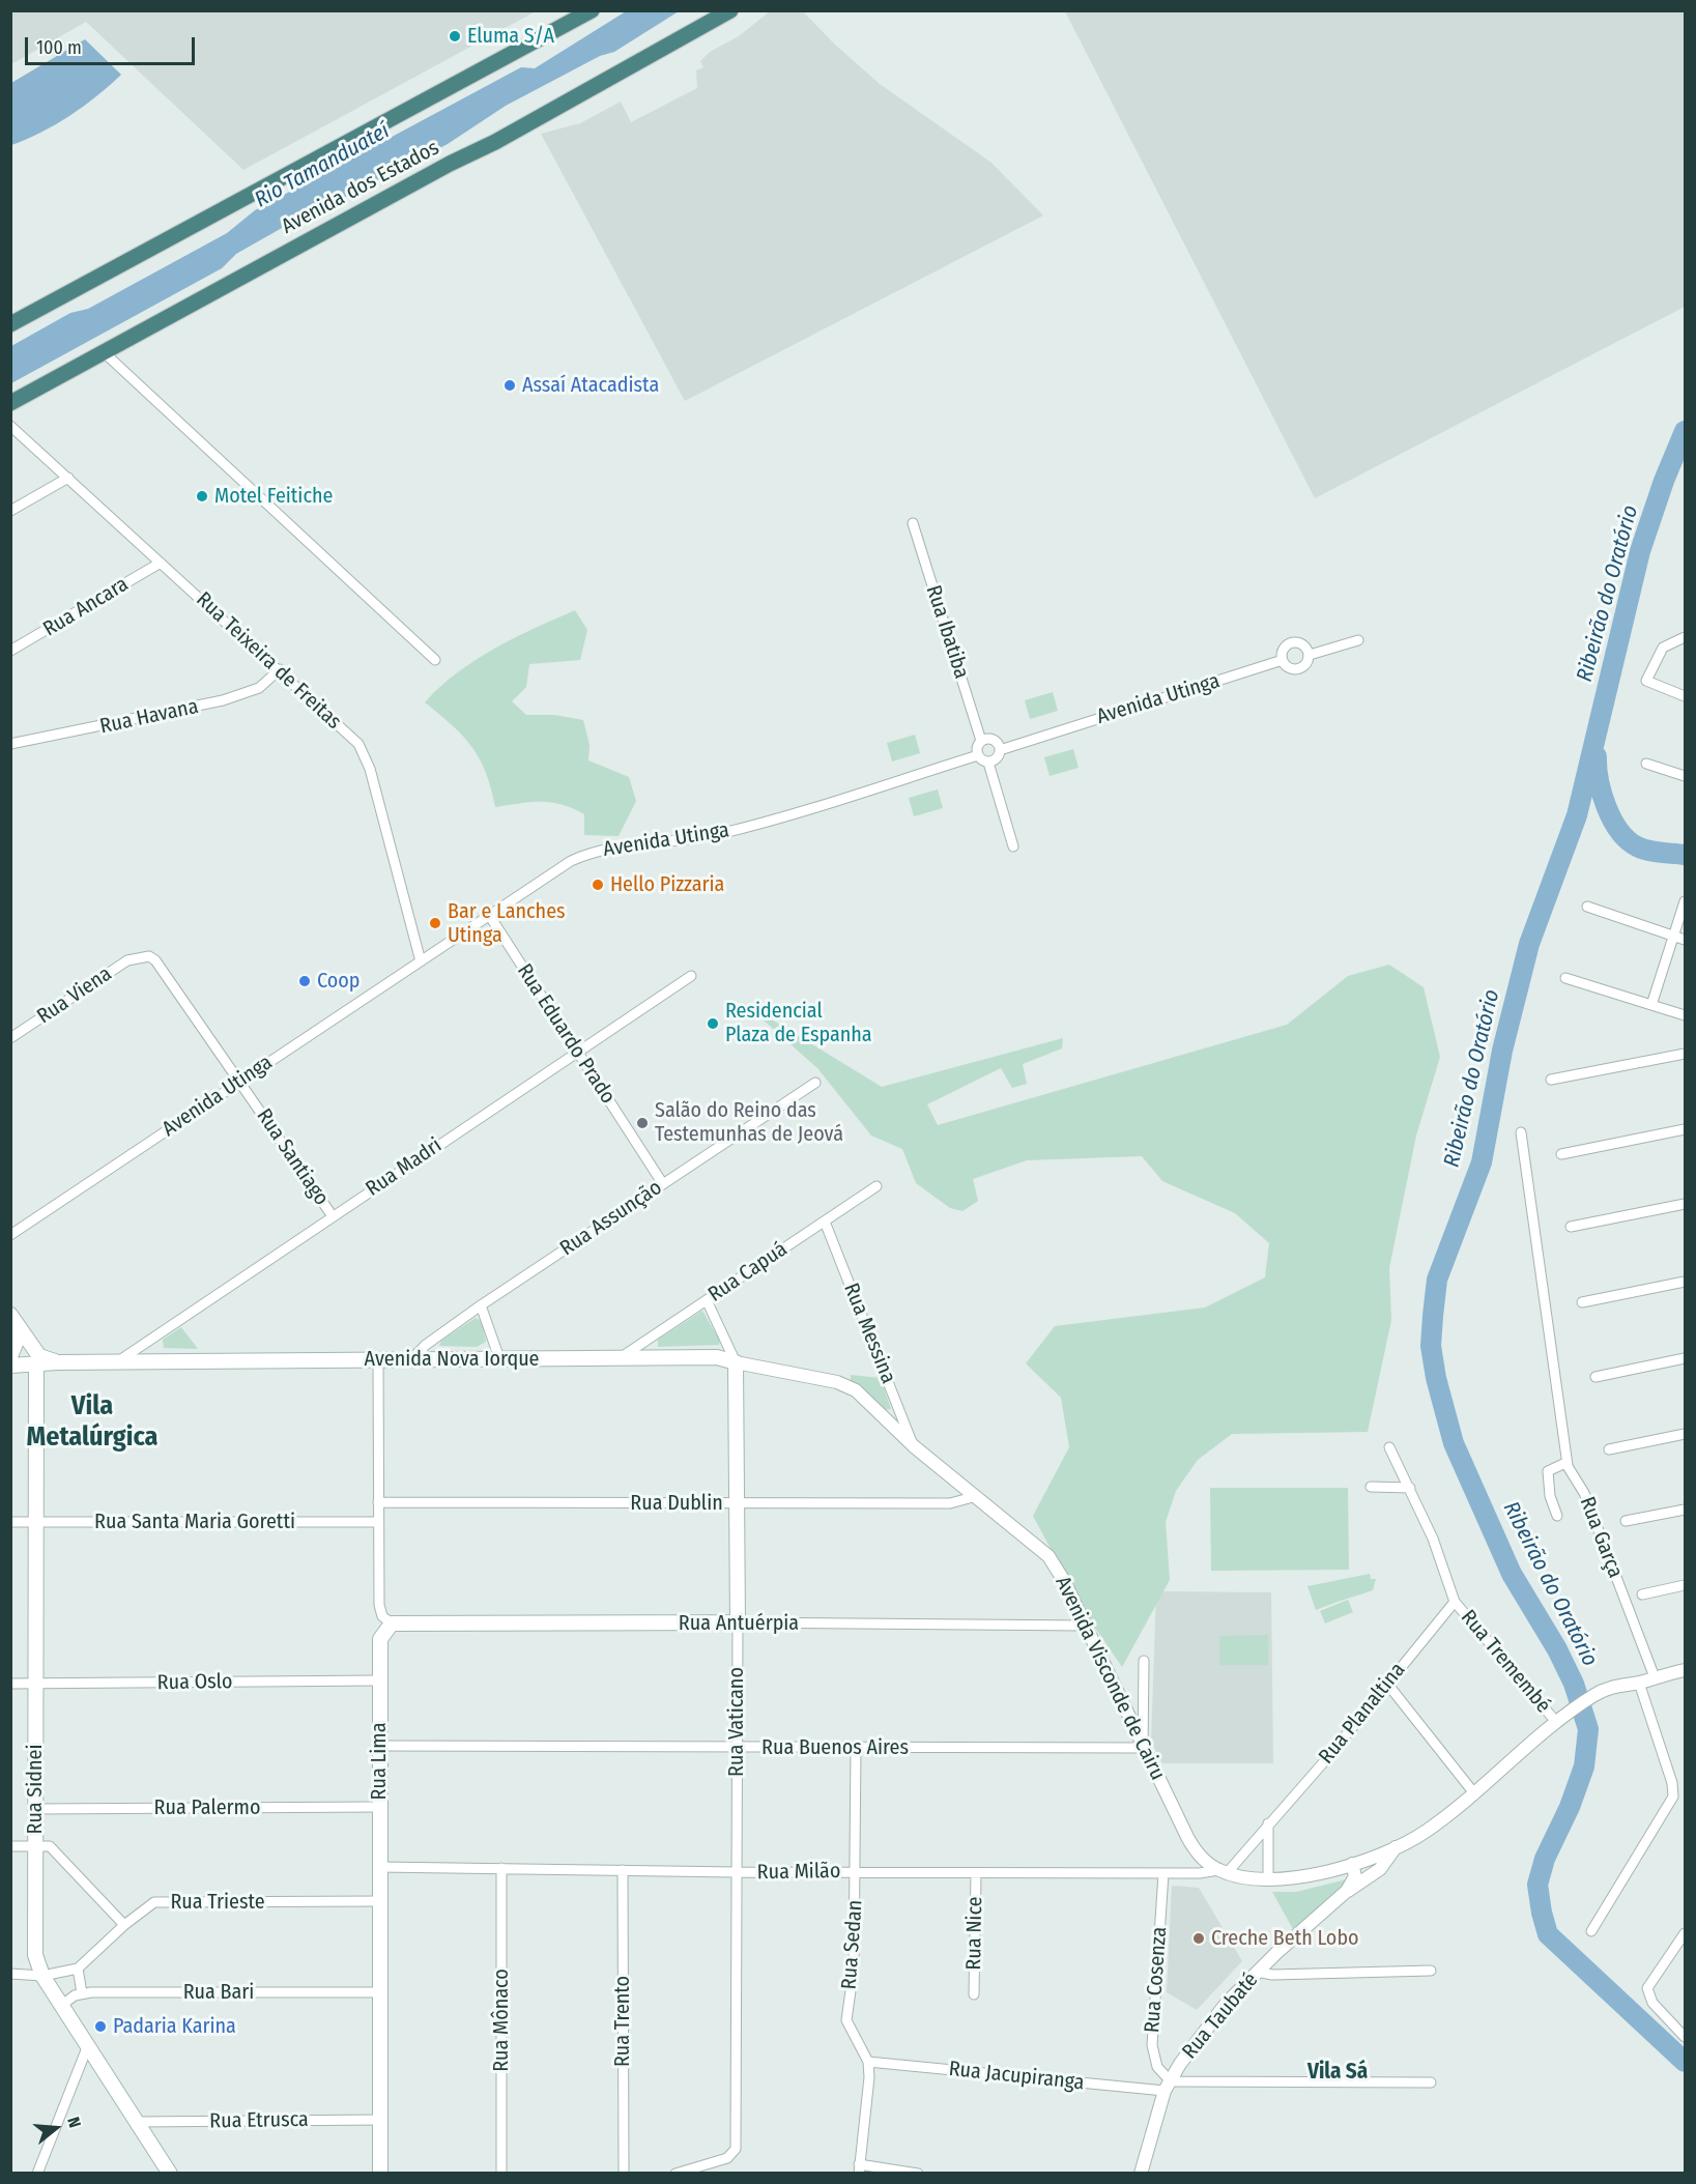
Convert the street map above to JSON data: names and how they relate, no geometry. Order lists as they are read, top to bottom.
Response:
{
  "streets": {
    "highway": ["Avenida dos Estados"],
    "main road": [
      "Avenida Nova Iorque",
      "Rua Antuérpia",
      "Rua Vaticano",
      "Rua Lima",
      "Rua Sidnei"
    ],
    "street": [
      "Rua Ancara",
      "Rua Ibatiba",
      "Rua Teixeira de Freitas",
      "Avenida Utinga",
      "Rua Havana",
      "Rua Viena",
      "Rua Eduardo Prado",
      "Rua Santiago",
      "Rua Madri",
      "Rua Assunção",
      "Rua Capuá",
      "Rua Messina",
      "Rua Dublin",
      "Rua Santa Maria Goretti",
      "Rua Garça",
      "Rua Tremembé",
      "Avenida Visconde de Cairu",
      "Rua Oslo",
      "Rua Planaltina",
      "Rua Buenos Aires",
      "Rua Palermo",
      "Rua Milão",
      "Rua Trieste",
      "Rua Nice",
      "Rua Sedan",
      "Rua Cosenza",
      "Rua Bari",
      "Rua Taubaté",
      "Rua Mônaco",
      "Rua Trento",
      "Rua Jacupiranga",
      "Rua Etrusca"
    ]
  },
  "crossings": [
    ["Rua Ancara", "Rua Teixeira de Freitas"],
    ["Rua Ibatiba", "Avenida Utinga"],
    ["Rua Teixeira de Freitas", "Avenida Utinga"],
    ["Rua Teixeira de Freitas", "Rua Havana"],
    ["Avenida Utinga", "Rua Eduardo Prado"],
    ["Avenida Utinga", "Rua Santiago"],
    ["Rua Viena", "Rua Santiago"],
    ["Rua Eduardo Prado", "Rua Madri"],
    ["Rua Eduardo Prado", "Rua Assunção"],
    ["Rua Santiago", "Rua Madri"],
    ["Rua Madri", "Avenida Nova Iorque"],
    ["Rua Assunção", "Avenida Nova Iorque"],
    ["Rua Capuá", "Rua Messina"],
    ["Rua Capuá", "Avenida Nova Iorque"],
    ["Rua Capuá", "Rua Vaticano"],
    ["Rua Messina", "Avenida Visconde de Cairu"],
    ["Avenida Nova Iorque", "Avenida Visconde de Cairu"],
    ["Avenida Nova Iorque", "Rua Vaticano"],
    ["Avenida Nova Iorque", "Rua Sidnei"],
    ["Rua Dublin", "Avenida Visconde de Cairu"],
    ["Rua Dublin", "Rua Vaticano"],
    ["Rua Santa Maria Goretti", "Rua Sidnei"],
    ["Rua Garça", "Rua Taubaté"],
    ["Rua Antuérpia", "Avenida Visconde de Cairu"],
    ["Rua Antuérpia", "Rua Vaticano"],
    ["Rua Antuérpia", "Rua Lima"],
    ["Rua Tremembé", "Rua Planaltina"],
    ["Rua Tremembé", "Rua Taubaté"],
    ["Avenida Visconde de Cairu", "Rua Planaltina"],
    ["Avenida Visconde de Cairu", "Rua Buenos Aires"],
    ["Avenida Visconde de Cairu", "Rua Milão"],
    ["Rua Oslo", "Rua Lima"],
    ["Rua Oslo", "Rua Sidnei"],
    ["Rua Planaltina", "Rua Milão"],
    ["Rua Vaticano", "Rua Buenos Aires"],
    ["Rua Vaticano", "Rua Milão"],
    ["Rua Buenos Aires", "Rua Lima"],
    ["Rua Buenos Aires", "Rua Sedan"],
    ["Rua Lima", "Rua Palermo"],
    ["Rua Lima", "Rua Milão"],
    ["Rua Lima", "Rua Trieste"],
    ["Rua Lima", "Rua Bari"],
    ["Rua Lima", "Rua Etrusca"],
    ["Rua Sidnei", "Rua Palermo"],
    ["Rua Sidnei", "Rua Bari"],
    ["Rua Sidnei", "Rua Etrusca"],
    ["Rua Milão", "Rua Nice"],
    ["Rua Milão", "Rua Sedan"],
    ["Rua Milão", "Rua Cosenza"],
    ["Rua Milão", "Rua Mônaco"],
    ["Rua Milão", "Rua Trento"],
    ["Rua Sedan", "Rua Jacupiranga"],
    ["Rua Cosenza", "Rua Taubaté"],
    ["Rua Cosenza", "Rua Jacupiranga"],
    ["Rua Taubaté", "Rua Jacupiranga"]
  ],
  "districts": ["Vila Metalúrgica", "Vila Sá"],
  "water": ["Rio Tamanduateí", "Ribeirão do Oratório"],
  "places": [
    "Eluma S/A",
    "Assaí Atacadista",
    "Motel Feitiche",
    "Hello Pizzaria",
    "Bar e Lanches Utinga",
    "Coop",
    "Residencial Plaza de Espanha",
    "Salão do Reino das Testemunhas de Jeová",
    "Creche Beth Lobo",
    "Padaria Karina"
  ],
  "scale_bar": "100 m",
  "north": "right"
}
